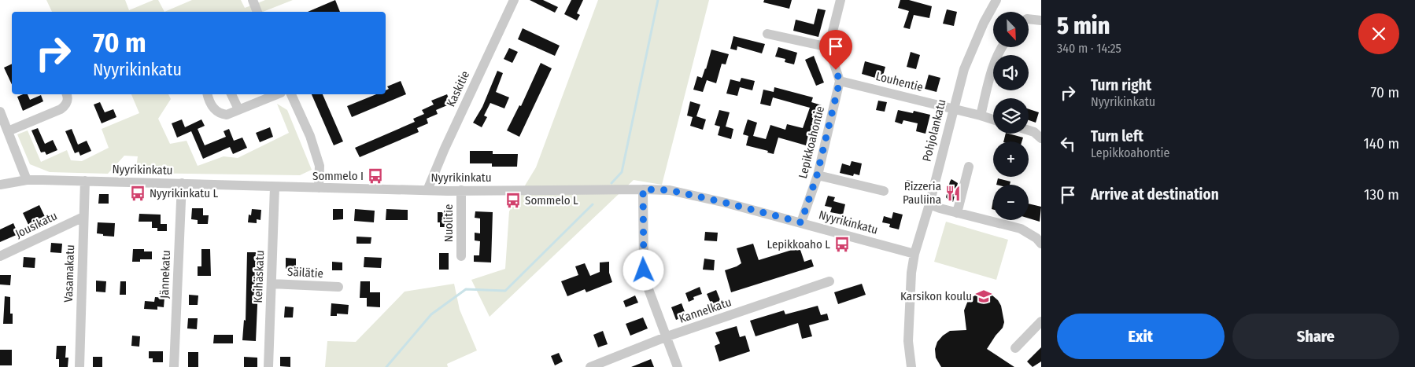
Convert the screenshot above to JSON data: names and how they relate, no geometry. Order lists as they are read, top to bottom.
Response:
{
  "streets": {
    "street": [
      "Louhentie",
      "Kaskitie",
      "Pohjolankatu",
      "Lepikkoahontie",
      "Nyyrikinkatu",
      "Nuolitie",
      "Jousikatu",
      "Säilätie",
      "Vasamakatu",
      "Jännekatu",
      "Keihäskatu",
      "Kannelkatu"
    ]
  },
  "crossings": [
    ["Louhentie", "Pohjolankatu"],
    ["Louhentie", "Lepikkoahontie"],
    ["Kaskitie", "Nyyrikinkatu"],
    ["Pohjolankatu", "Nyyrikinkatu"],
    ["Lepikkoahontie", "Nyyrikinkatu"],
    ["Nyyrikinkatu", "Nuolitie"],
    ["Nyyrikinkatu", "Vasamakatu"],
    ["Nyyrikinkatu", "Jännekatu"],
    ["Nyyrikinkatu", "Keihäskatu"],
    ["Jousikatu", "Vasamakatu"],
    ["Säilätie", "Keihäskatu"]
  ],
  "places": {
    "bus stop": [
      "Sommelo I",
      "Nyyrikinkatu L",
      "Sommelo L",
      "Lepikkoaho L"
    ],
    "restaurant": ["Pizzeria Pauliina"],
    "school or university": ["Karsikon koulu"]
  },
  "north": "bottom right",
  "page": {
    "heading": ["5 min", "340 m · 14:25"],
    "map_buttons": ["+", "−"],
    "turn": ["70 m", "Nyyrikinkatu"],
    "list": [
      {
        "name": "Turn right",
        "note": "Nyyrikinkatu",
        "value": "70 m"
      },
      {
        "name": "Turn left",
        "note": "Lepikkoahontie",
        "value": "140 m"
      },
      {
        "name": "Arrive at destination",
        "value": "130 m"
      }
    ],
    "buttons": ["Exit", "Share"]
  }
}
